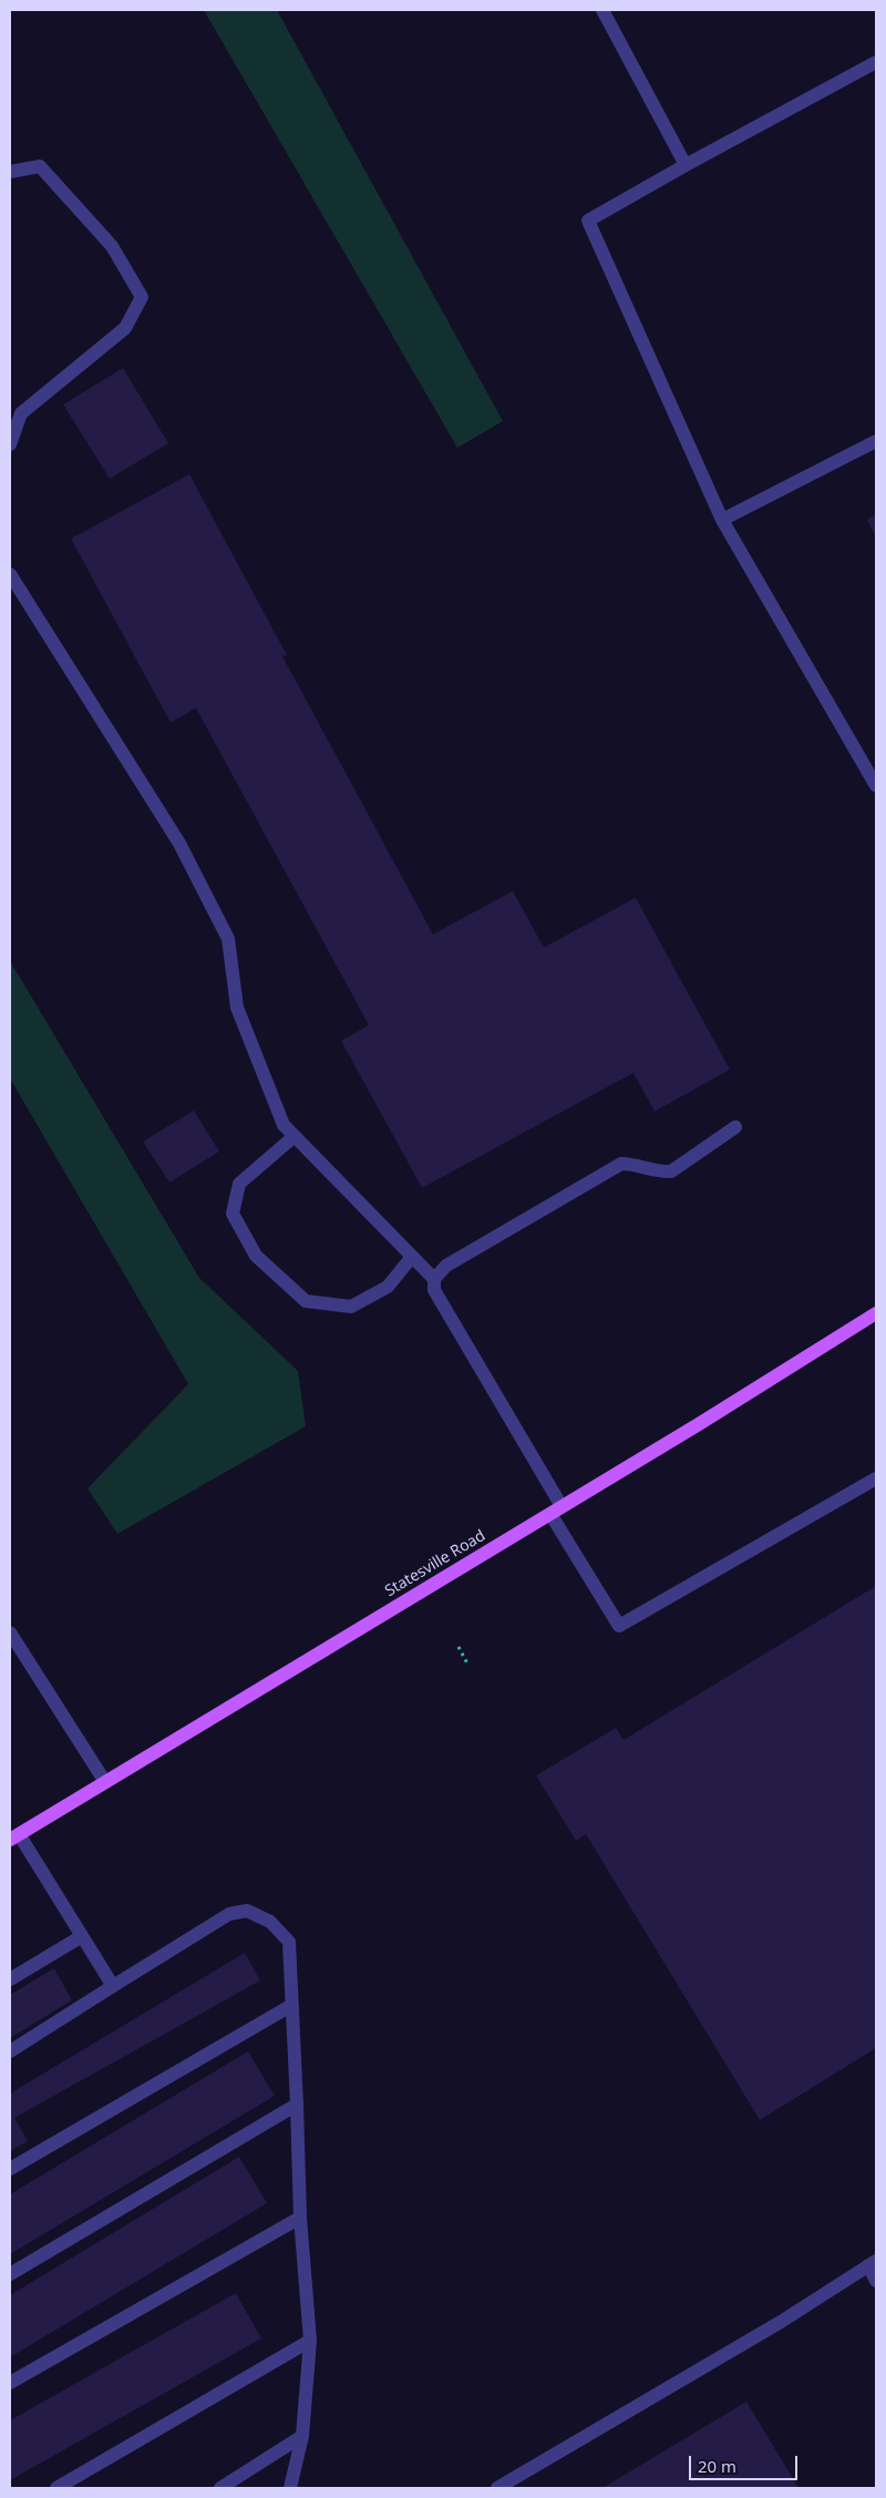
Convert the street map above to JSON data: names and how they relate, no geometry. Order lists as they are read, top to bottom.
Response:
{
  "streets": {
    "main road": ["Statesville Road"]
  },
  "scale_bar": "20 m"
}
